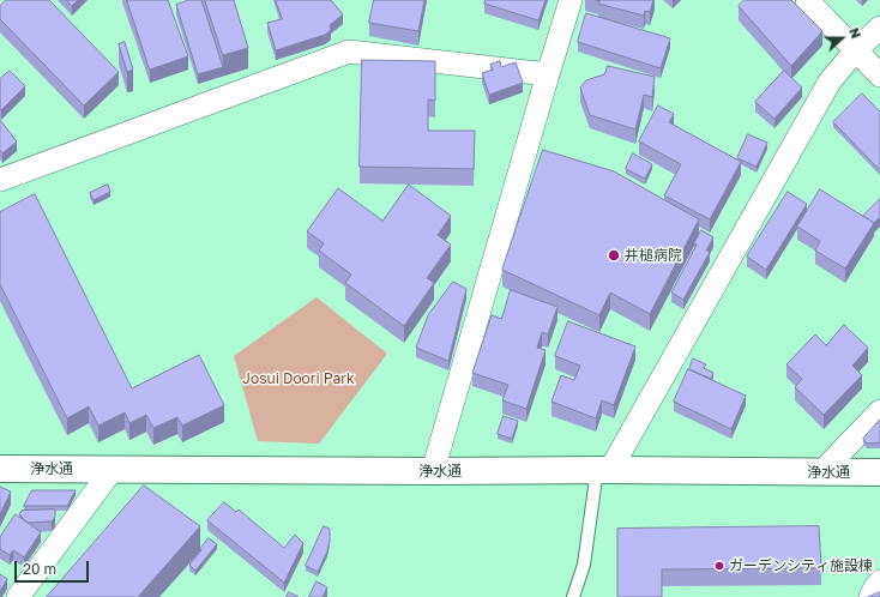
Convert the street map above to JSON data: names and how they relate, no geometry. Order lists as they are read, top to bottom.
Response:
{
  "streets": {
    "street": ["浄水通"]
  },
  "parks": ["Josui Doori Park"],
  "places": ["井槌病院", "ガーデンシティ施設棟"],
  "scale_bar": "20 m",
  "north": "right"
}
